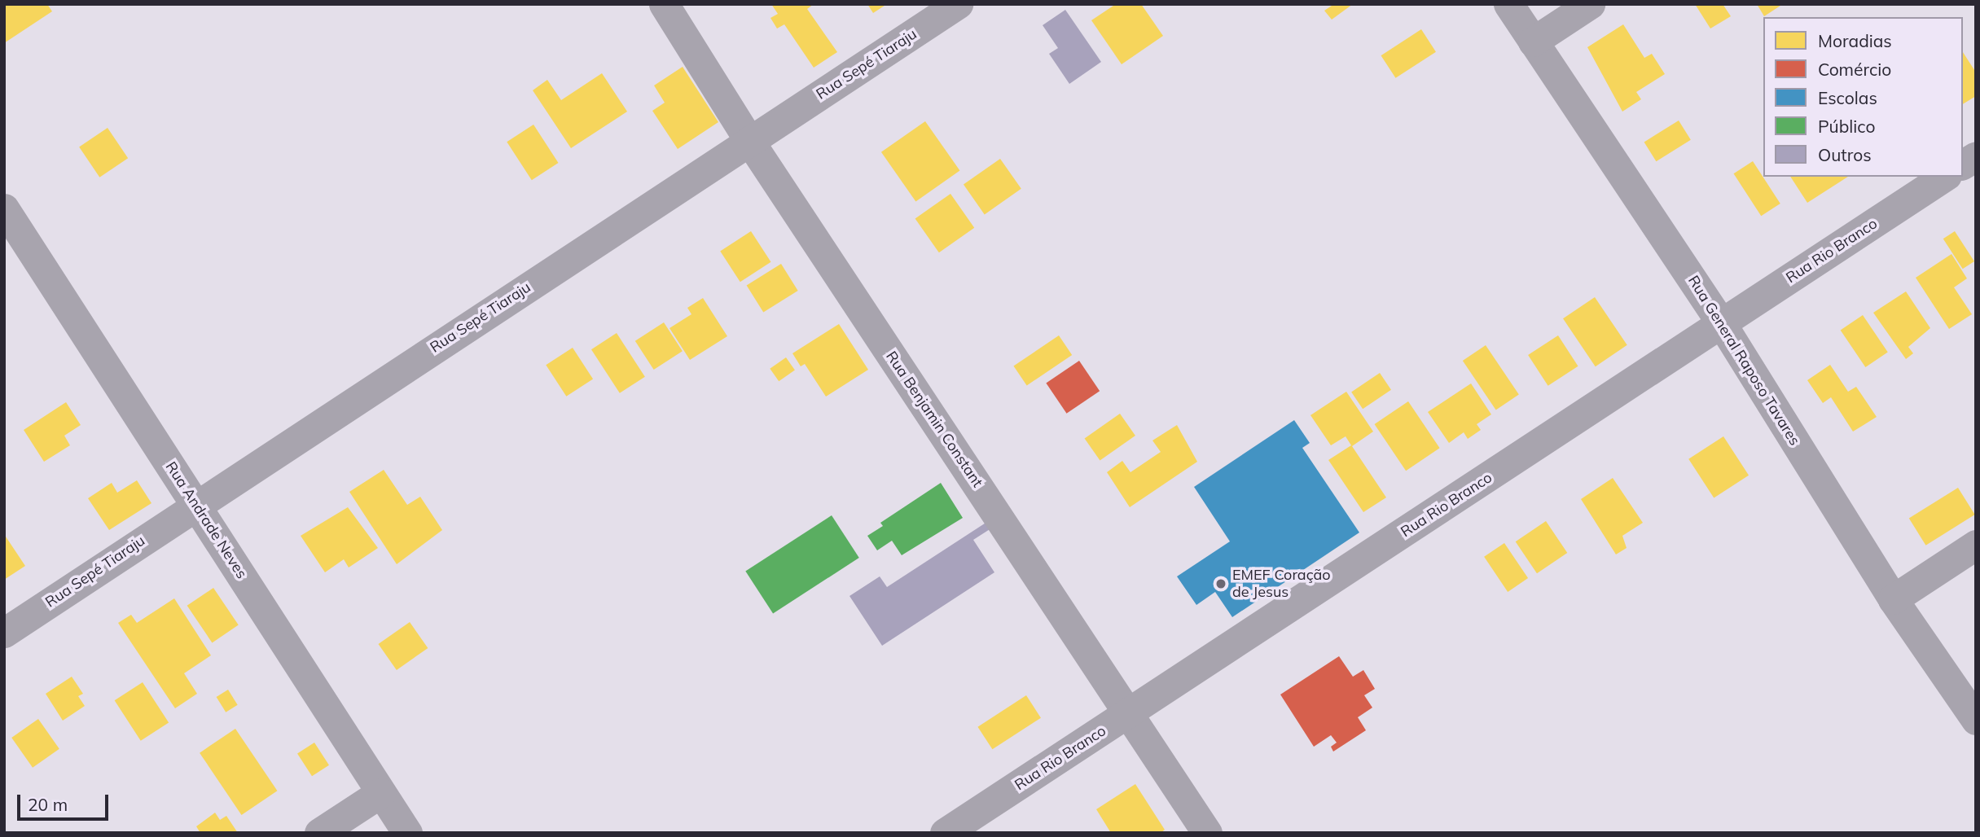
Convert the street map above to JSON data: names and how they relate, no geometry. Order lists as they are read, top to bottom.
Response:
{
  "streets": {
    "street": [
      "Rua Sepé Tiaraju",
      "Rua Rio Branco",
      "Rua General Raposo Tavares",
      "Rua Benjamin Constant",
      "Rua Andrade Neves"
    ]
  },
  "crossings": [
    ["Rua Sepé Tiaraju", "Rua Benjamin Constant"],
    ["Rua Sepé Tiaraju", "Rua Andrade Neves"],
    ["Rua Rio Branco", "Rua General Raposo Tavares"],
    ["Rua Rio Branco", "Rua Benjamin Constant"]
  ],
  "places": ["EMEF Coração de Jesus"],
  "legend": [
    "Moradias",
    "Comércio",
    "Escolas",
    "Público",
    "Outros"
  ],
  "scale_bar": "20 m"
}
